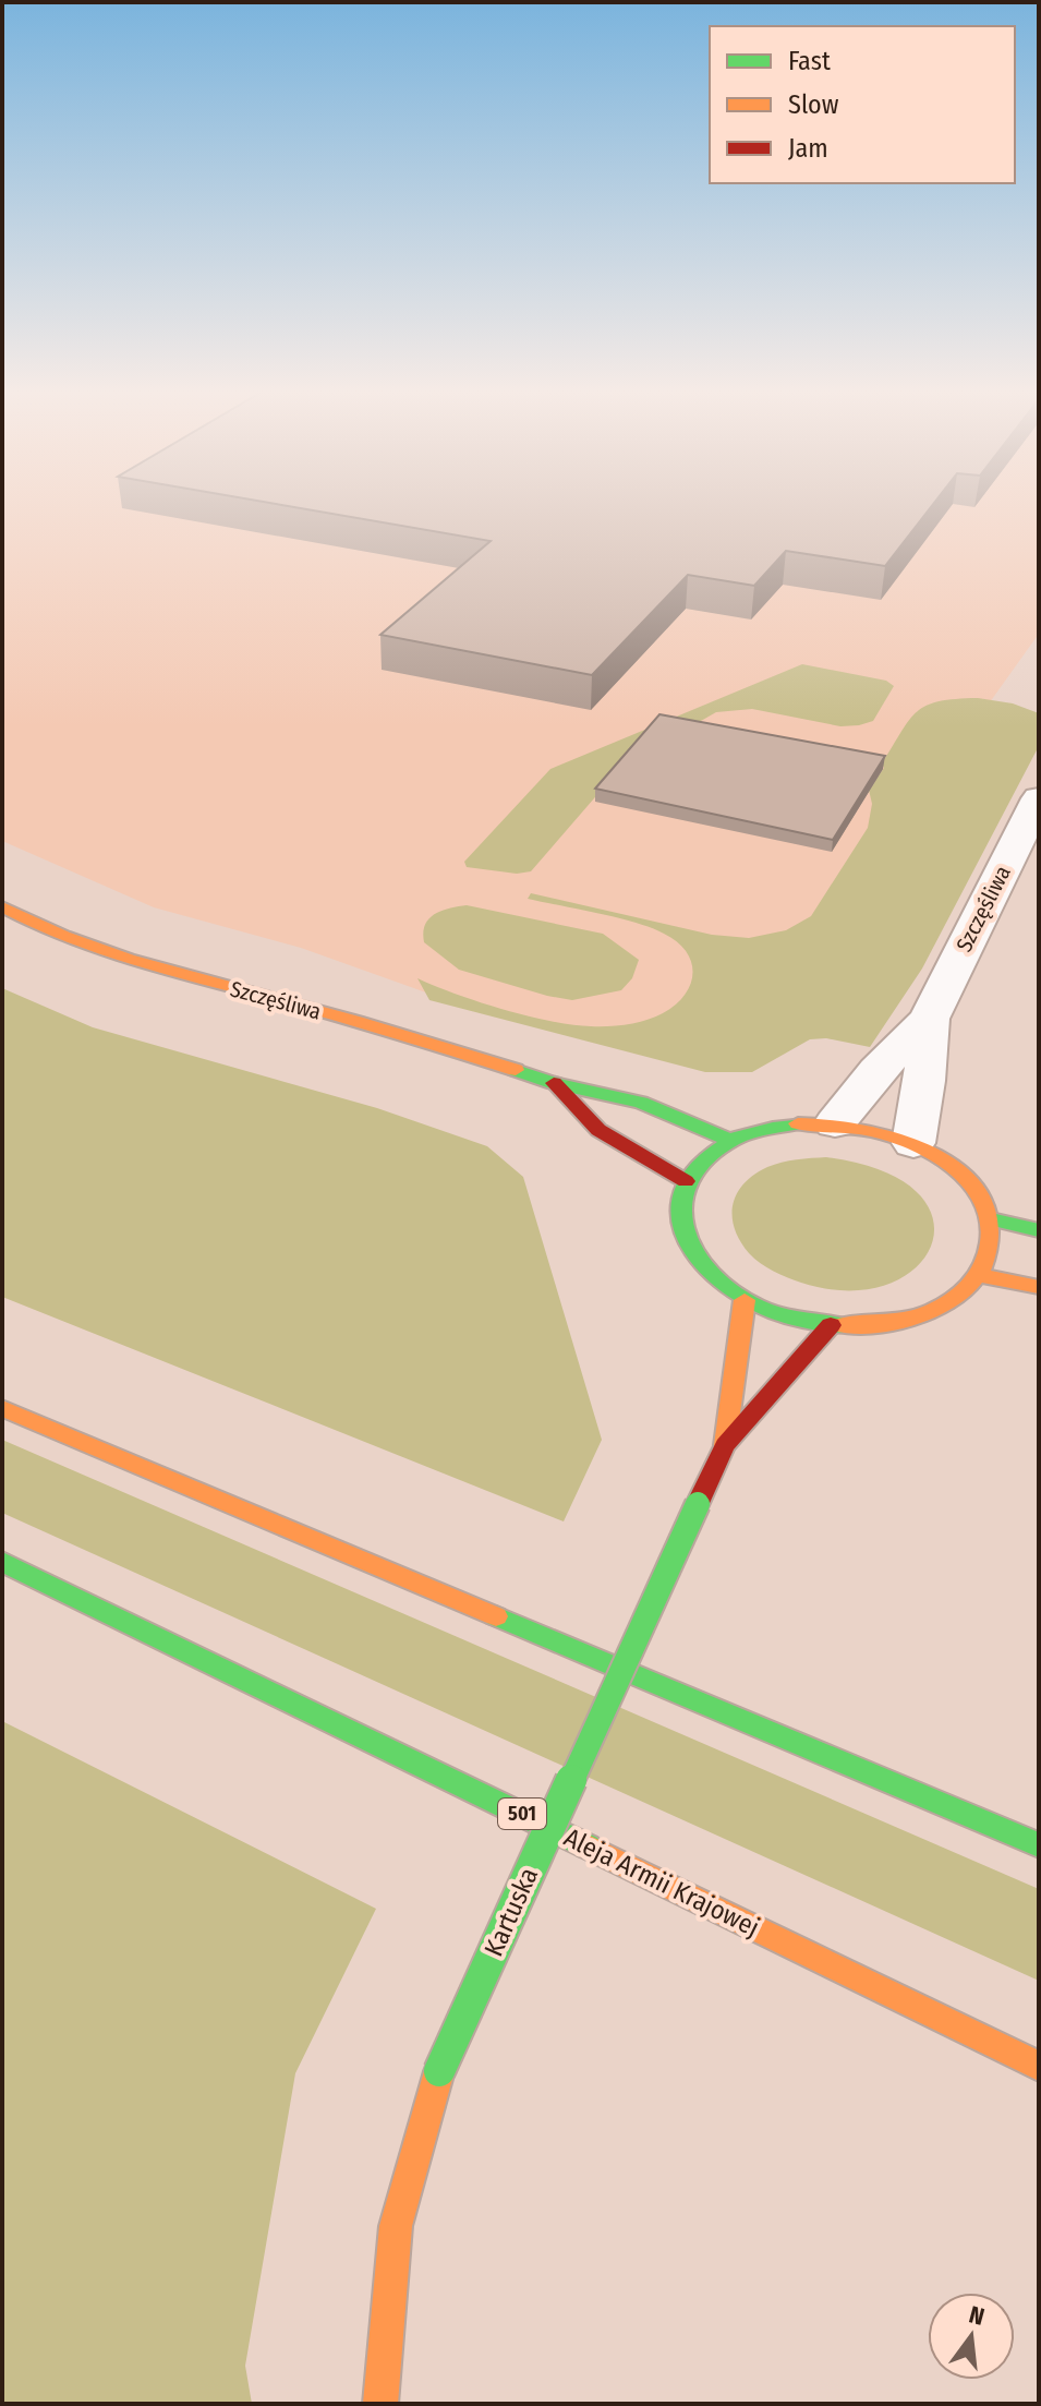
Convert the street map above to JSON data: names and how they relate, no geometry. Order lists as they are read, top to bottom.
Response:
{
  "streets": {
    "street": [
      "Szczęśliwa",
      "501",
      "Aleja Armii Krajowej",
      "Kartuska"
    ]
  },
  "crossings": [
    ["Szczęśliwa", "Kartuska"]
  ],
  "legend": ["Fast", "Slow", "Jam"],
  "north": "top"
}
